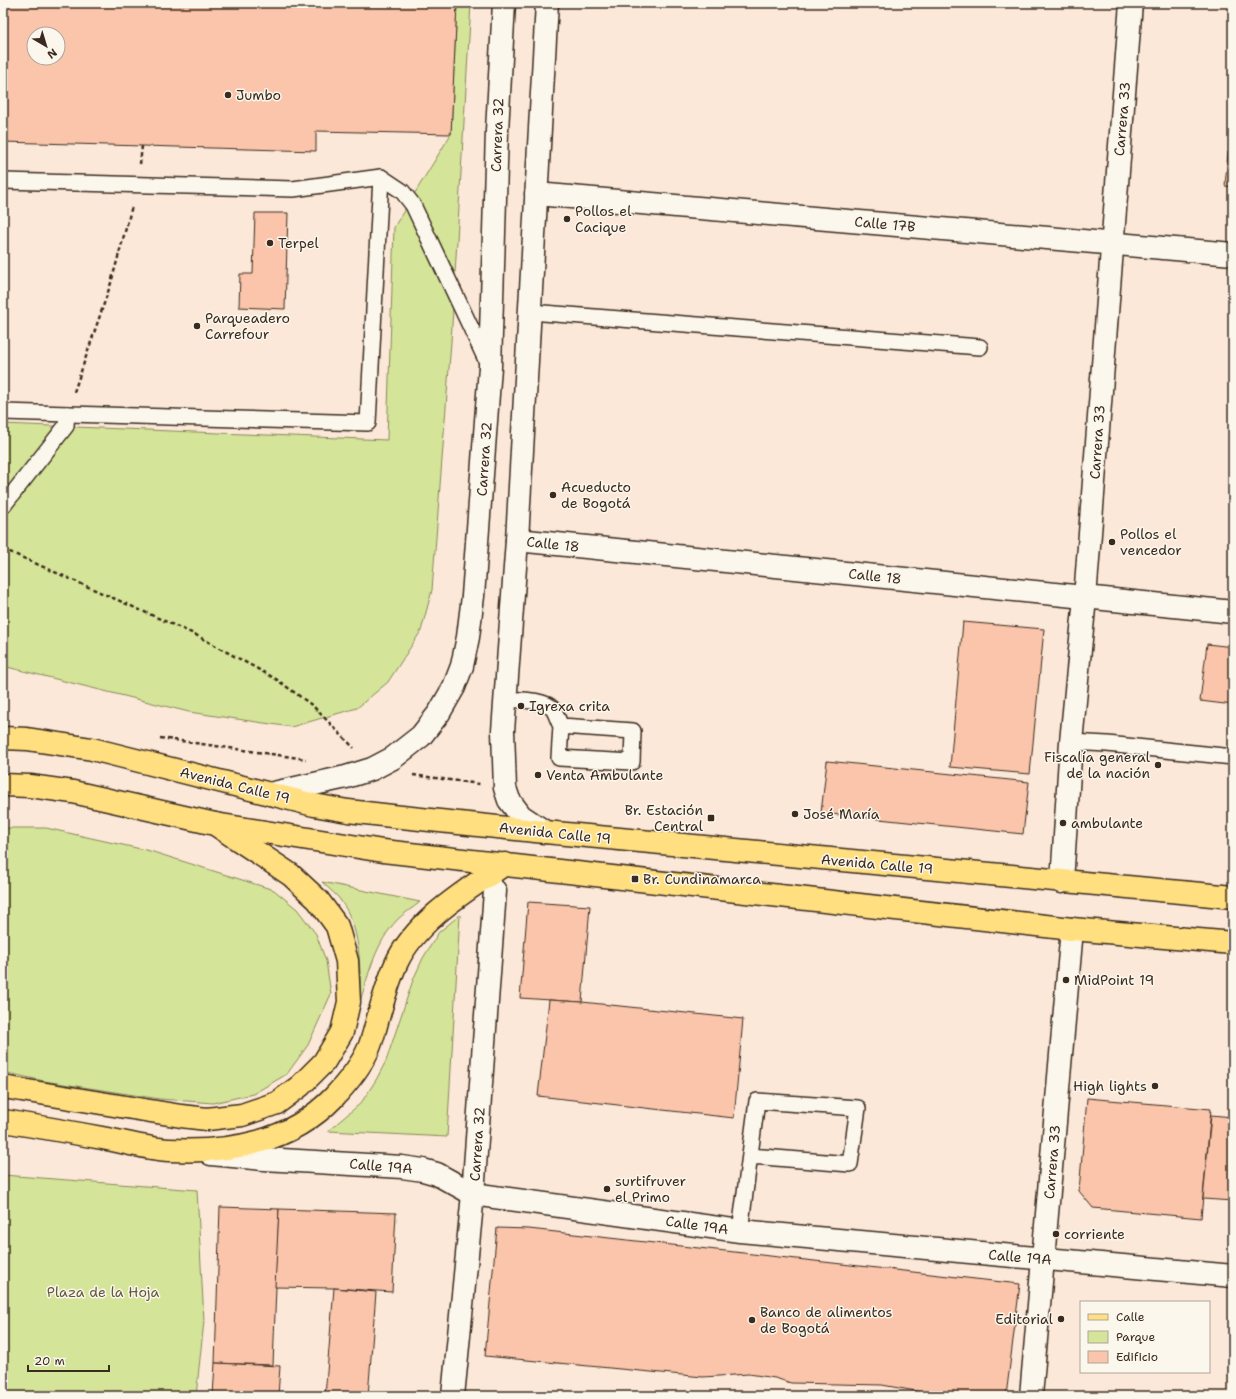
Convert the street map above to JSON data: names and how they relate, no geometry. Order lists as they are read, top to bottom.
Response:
{
  "streets": {
    "main road": ["Avenida Calle 19"],
    "street": [
      "Carrera 33",
      "Carrera 32",
      "Calle 17B",
      "Calle 18",
      "Calle 19A"
    ]
  },
  "crossings": [
    ["Carrera 33", "Calle 17B"],
    ["Carrera 33", "Calle 18"],
    ["Carrera 33", "Avenida Calle 19"],
    ["Carrera 33", "Calle 19A"],
    ["Carrera 32", "Avenida Calle 19"],
    ["Carrera 32", "Calle 19A"]
  ],
  "parks": ["Plaza de la Hoja"],
  "places": {
    "other": [
      "Jumbo",
      "Pollos el Cacique",
      "Terpel",
      "Parqueadero Carrefour",
      "Acueducto de Bogotá",
      "Pollos el vencedor",
      "Igrexa crita",
      "Fiscalía general de la nación",
      "Venta Ambulante",
      "José María",
      "ambulante",
      "MidPoint 19",
      "High lights",
      "surtifruver el Primo",
      "corriente",
      "Editorial",
      "Banco de alimentos de Bogotá"
    ],
    "transit": ["Br. Estación Central", "Br. Cundinamarca"]
  },
  "legend": ["Calle", "Parque", "Edificio"],
  "scale_bar": "20 m",
  "north": "bottom right"
}
